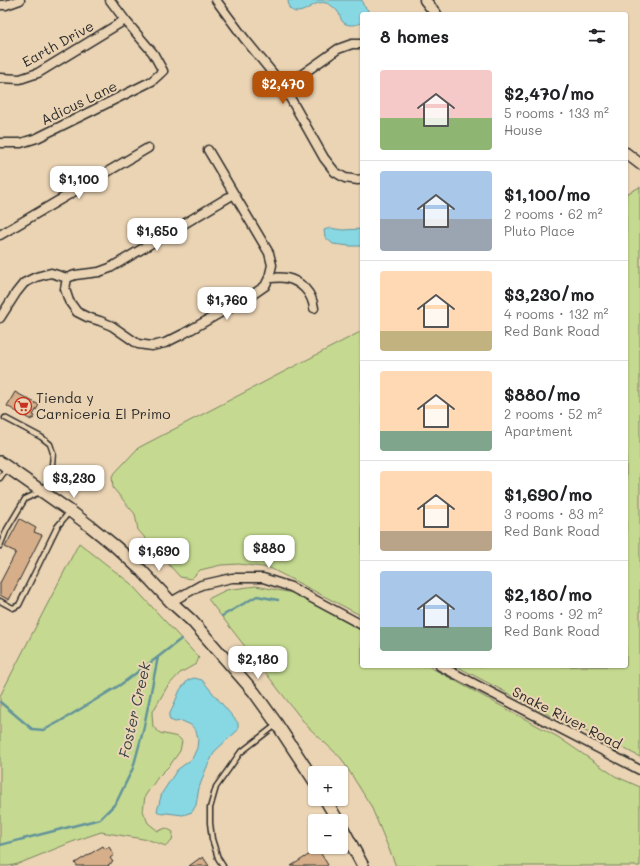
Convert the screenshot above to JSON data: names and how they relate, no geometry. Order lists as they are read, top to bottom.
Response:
{
  "streets": {
    "street": ["Earth Drive", "Adicus Lane", "Snake River Road"]
  },
  "crossings": [
    ["Earth Drive", "Adicus Lane"]
  ],
  "water": ["Foster Creek"],
  "places": {
    "supermarket": ["Tienda y Carniceria El Primo"]
  },
  "page": {
    "heading": "8 homes",
    "list": [
      {
        "name": "$2,470/mo",
        "note": "5 rooms · 133 m² · House"
      },
      {
        "name": "$1,100/mo",
        "note": "2 rooms · 62 m² · Pluto Place"
      },
      {
        "name": "$3,230/mo",
        "note": "4 rooms · 132 m² · Red Bank Road"
      },
      {
        "name": "$880/mo",
        "note": "2 rooms · 52 m² · Apartment"
      },
      {
        "name": "$1,690/mo",
        "note": "3 rooms · 83 m² · Red Bank Road"
      },
      {
        "name": "$2,180/mo",
        "note": "3 rooms · 92 m² · Red Bank Road"
      }
    ],
    "price": [
      "$2,470",
      "$1,100",
      "$1,650",
      "$1,760",
      "$3,230",
      "$880",
      "$1,690",
      "$2,180"
    ],
    "map_buttons": ["+", "−"]
  }
}
